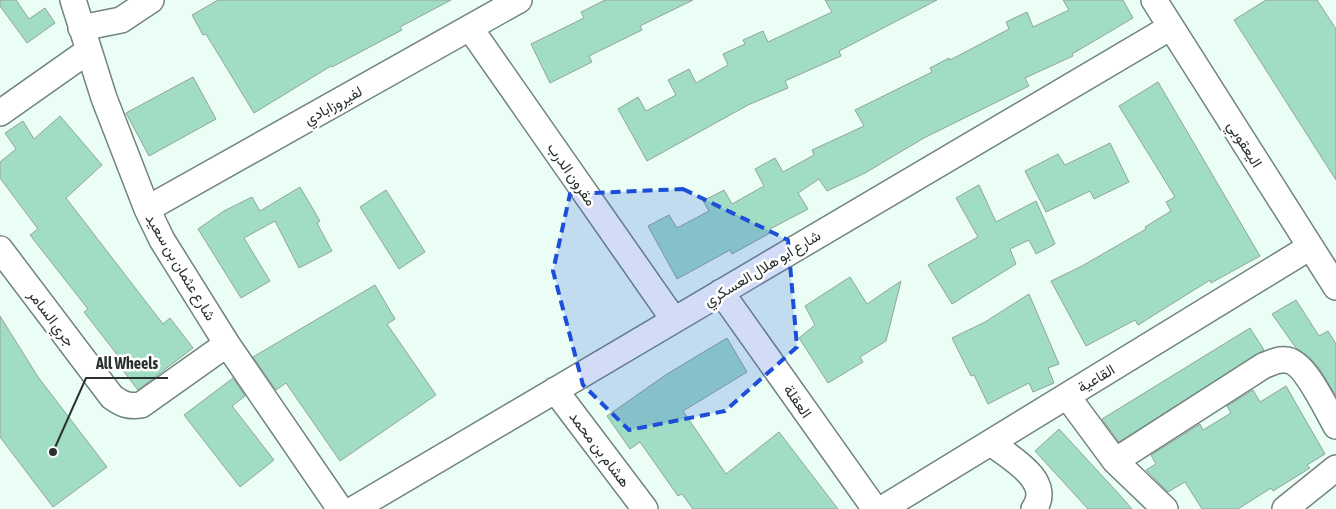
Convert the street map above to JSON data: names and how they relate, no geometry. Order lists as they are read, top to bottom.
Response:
{
  "streets": {
    "street": [
      "لفيروزابادي",
      "اليعقوبي",
      "مقرون الدرب",
      "شارع عثمان بن سعيد",
      "شارع ابو هلال العسكري",
      "جري السامر",
      "القاعية",
      "العقلة",
      "هشام بن محمد"
    ]
  },
  "crossings": [
    ["لفيروزابادي", "مقرون الدرب"],
    ["لفيروزابادي", "شارع عثمان بن سعيد"],
    ["اليعقوبي", "شارع ابو هلال العسكري"],
    ["اليعقوبي", "القاعية"],
    ["مقرون الدرب", "شارع ابو هلال العسكري"],
    ["شارع عثمان بن سعيد", "جري السامر"],
    ["شارع ابو هلال العسكري", "العقلة"],
    ["شارع ابو هلال العسكري", "هشام بن محمد"]
  ],
  "places": ["All Wheels"]
}
